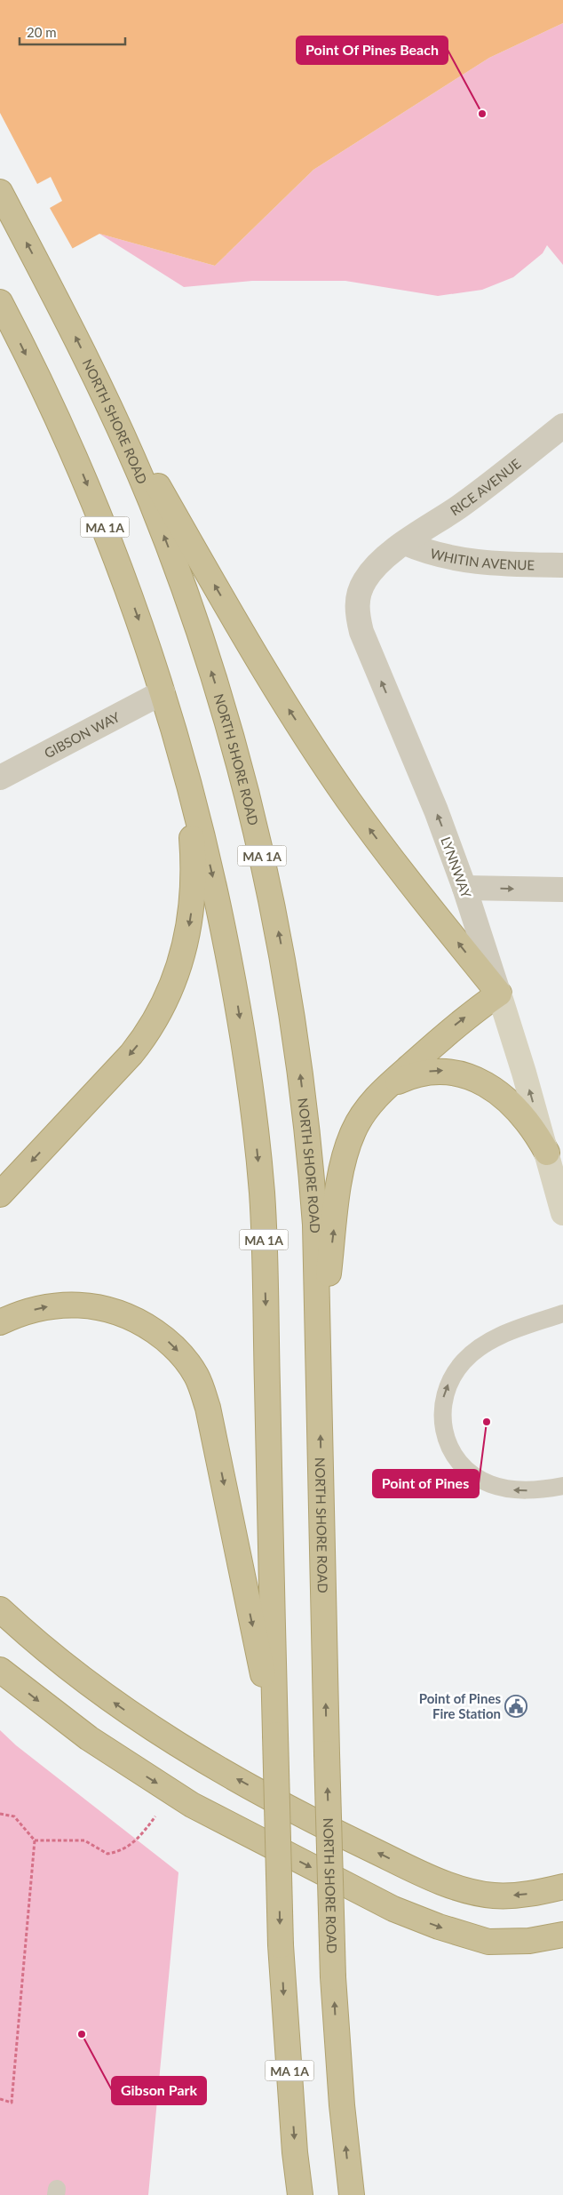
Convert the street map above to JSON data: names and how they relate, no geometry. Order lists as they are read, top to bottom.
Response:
{
  "streets": {
    "highway": ["NORTH SHORE ROAD", "MA 1A"],
    "main road": ["LYNNWAY"],
    "street": ["RICE AVENUE", "WHITIN AVENUE", "GIBSON WAY"]
  },
  "crossings": [
    ["RICE AVENUE", "WHITIN AVENUE"],
    ["RICE AVENUE", "LYNNWAY"],
    ["MA 1A", "GIBSON WAY"],
    ["WHITIN AVENUE", "LYNNWAY"]
  ],
  "one_way": ["LYNNWAY"],
  "places": {
    "other": ["Point Of Pines Beach", "Point of Pines", "Gibson Park"],
    "public building": ["Point of Pines Fire Station"]
  },
  "scale_bar": "20 m"
}
